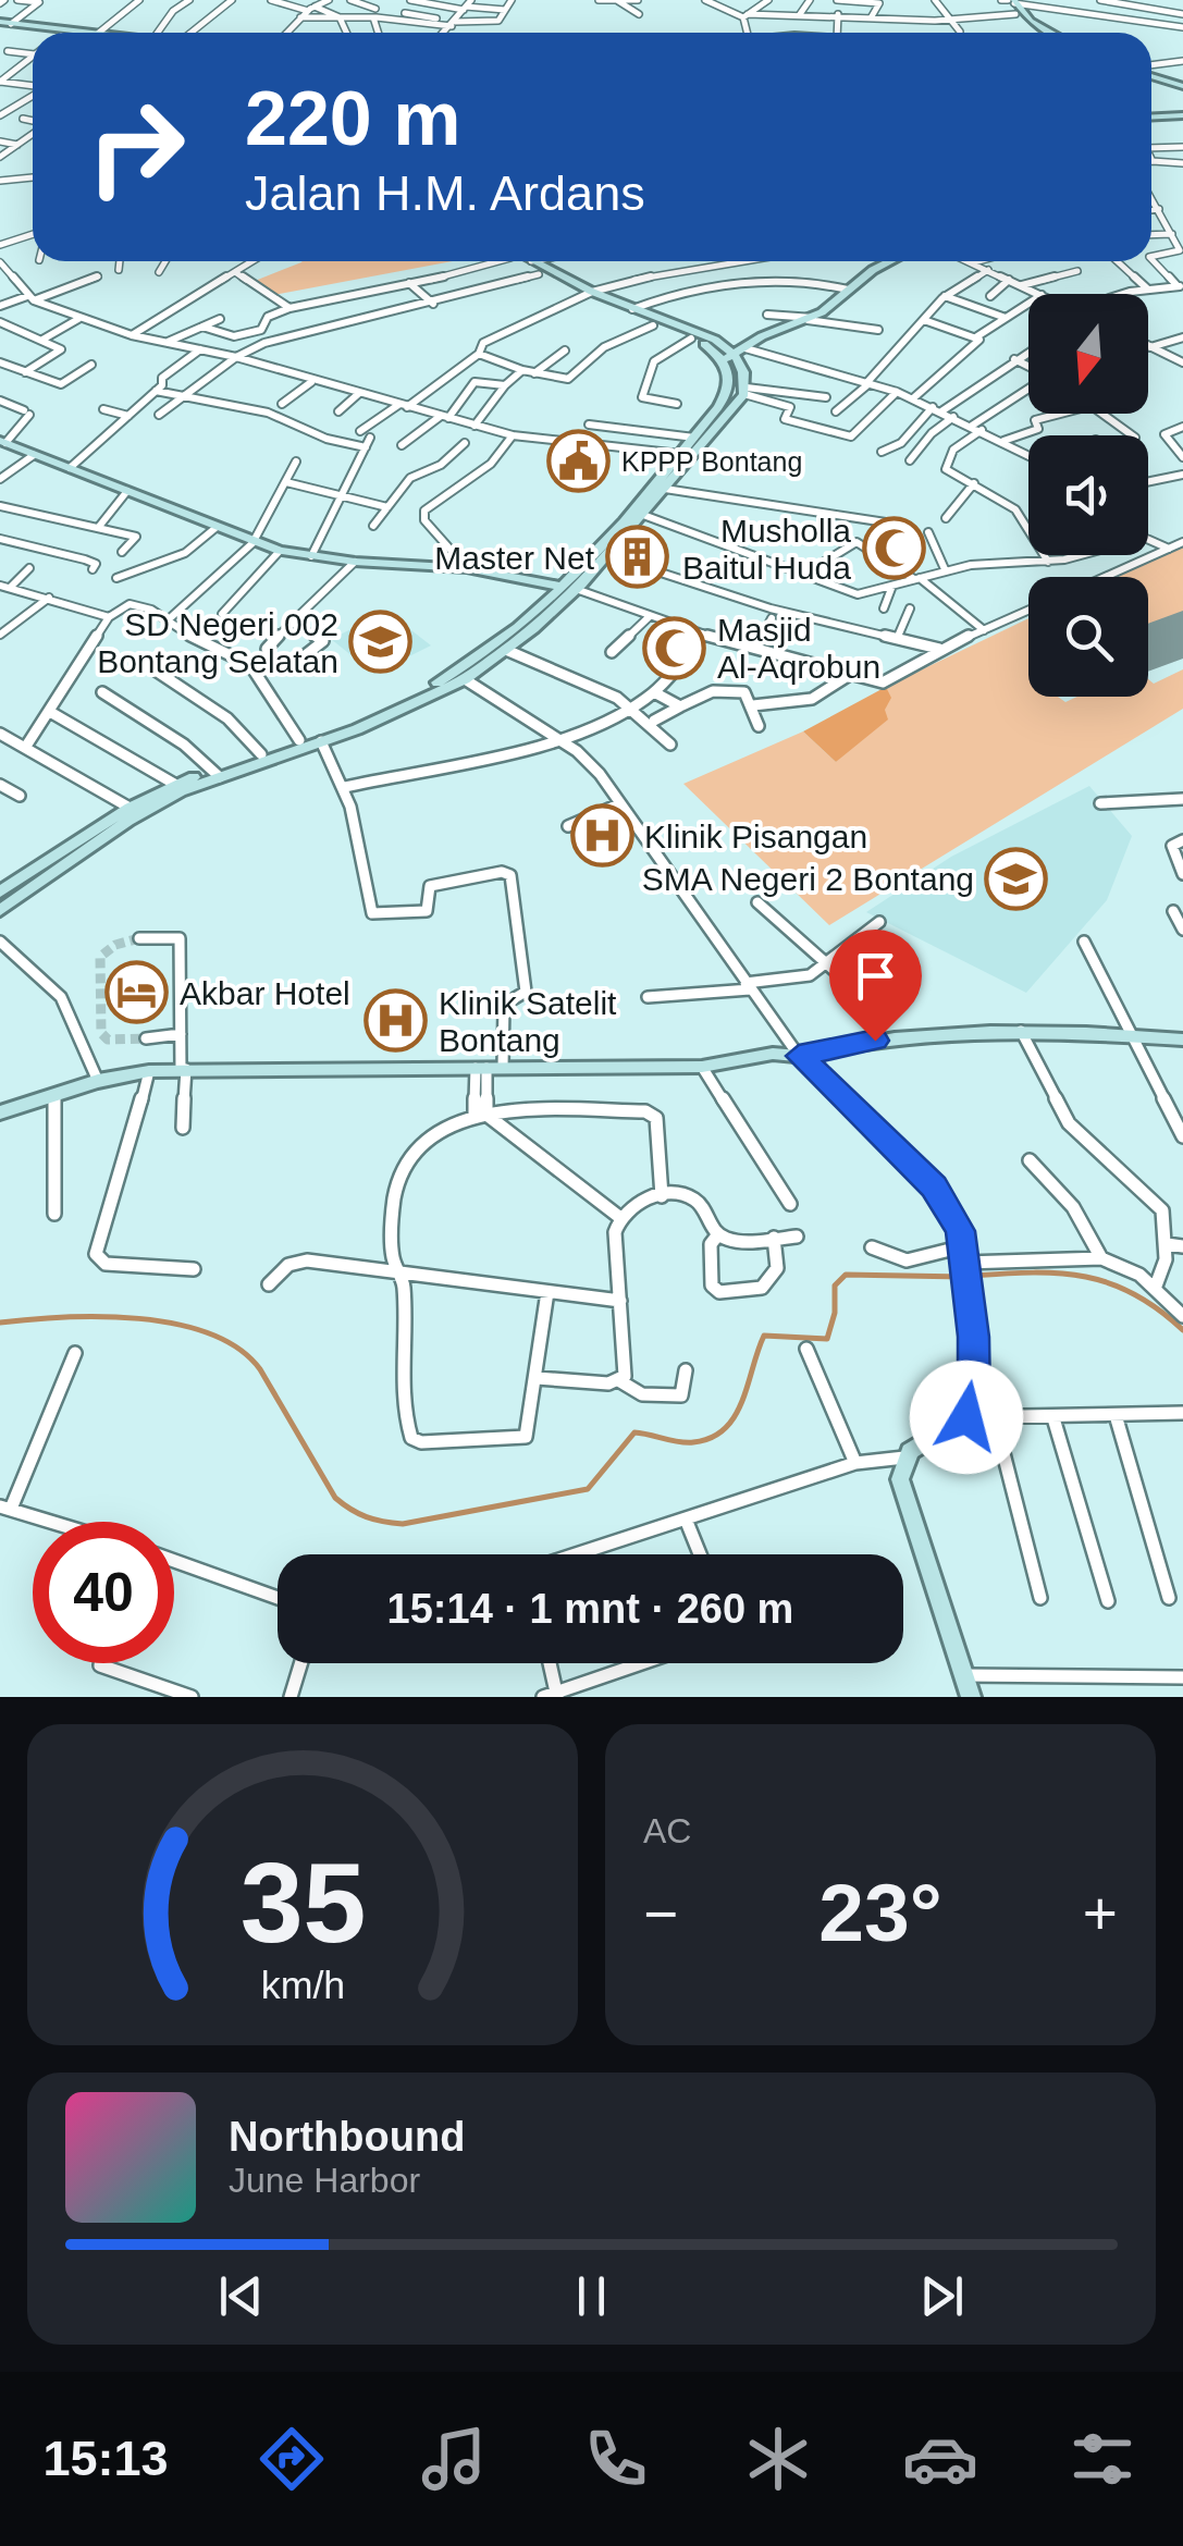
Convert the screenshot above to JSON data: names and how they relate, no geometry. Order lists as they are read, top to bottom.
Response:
{
  "places": {
    "public building": ["KPPP Bontang"],
    "mosque": ["Musholla Baitul Huda", "Masjid Al-Aqrobun"],
    "building": ["Master Net"],
    "school or university": ["SD Negeri 002 Bontang Selatan", "SMA Negeri 2 Bontang"],
    "hospital": ["Klinik Pisangan", "Klinik Satelit Bontang"],
    "hotel": ["Akbar Hotel"]
  },
  "north": "bottom",
  "page": {
    "turn": ["220 m", "Jalan H.M. Ardans"],
    "limit": "40",
    "trip": "15:14 · 1 mnt · 260 m",
    "tile": "AC",
    "heat": ["−", "23°", "+"],
    "song": ["Northbound", "June Harbor"],
    "tabs": "15:13",
    "gauge": ["35", "km/h"]
  }
}
